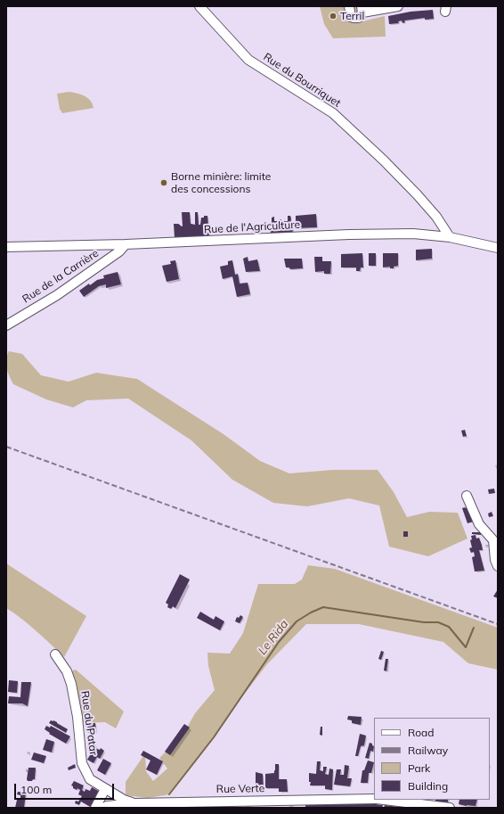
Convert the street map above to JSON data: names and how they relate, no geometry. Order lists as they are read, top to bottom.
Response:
{
  "streets": {
    "street": [
      "Rue du Bourriquet",
      "Rue de l'Agriculture",
      "Rue de la Carrière",
      "Rue du Patar",
      "Rue Verte"
    ]
  },
  "crossings": [
    ["Rue du Bourriquet", "Rue de l'Agriculture"],
    ["Rue de l'Agriculture", "Rue de la Carrière"],
    ["Rue du Patar", "Rue Verte"]
  ],
  "water": ["Le Rida"],
  "places": ["Terril", "Borne minière: limite des concessions"],
  "legend": [
    "Road",
    "Railway",
    "Park",
    "Building"
  ],
  "scale_bar": "100 m"
}
